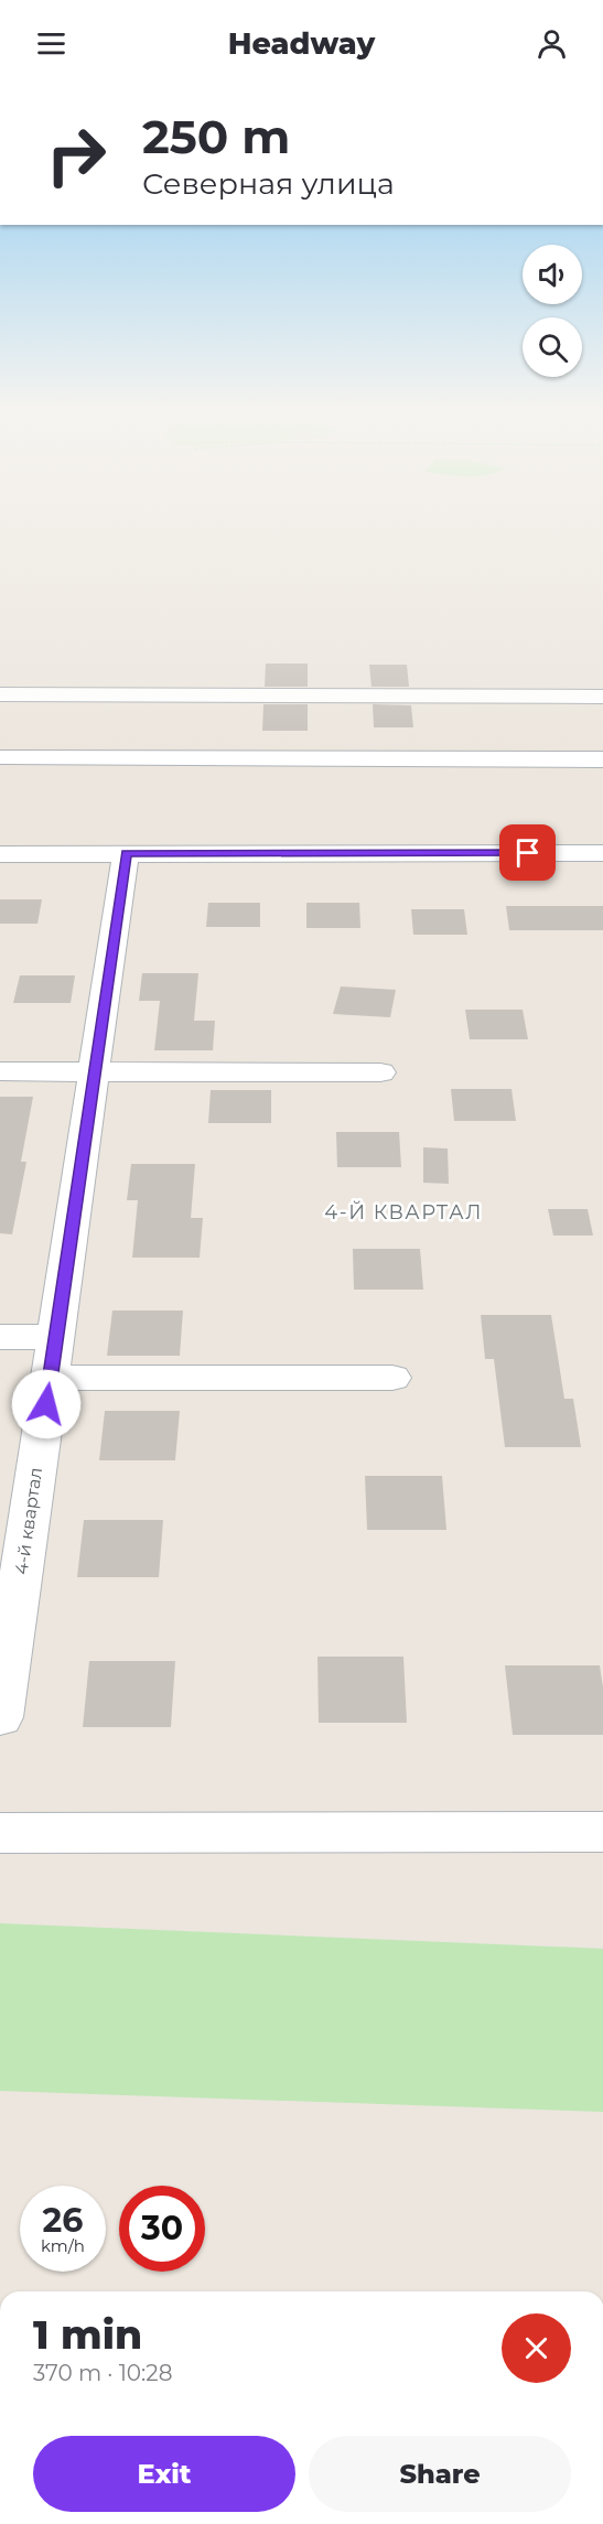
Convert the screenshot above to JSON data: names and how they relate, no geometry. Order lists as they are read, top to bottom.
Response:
{
  "streets": {
    "street": ["4-й квартал"]
  },
  "districts": ["4-Й КВАРТАЛ"],
  "page": {
    "header": "Headway",
    "turn": ["250 m", "Северная улица"],
    "speed": "26 km/h",
    "limit": "30",
    "heading": ["1 min", "370 m · 10:28"],
    "buttons": ["Exit", "Share"]
  }
}
